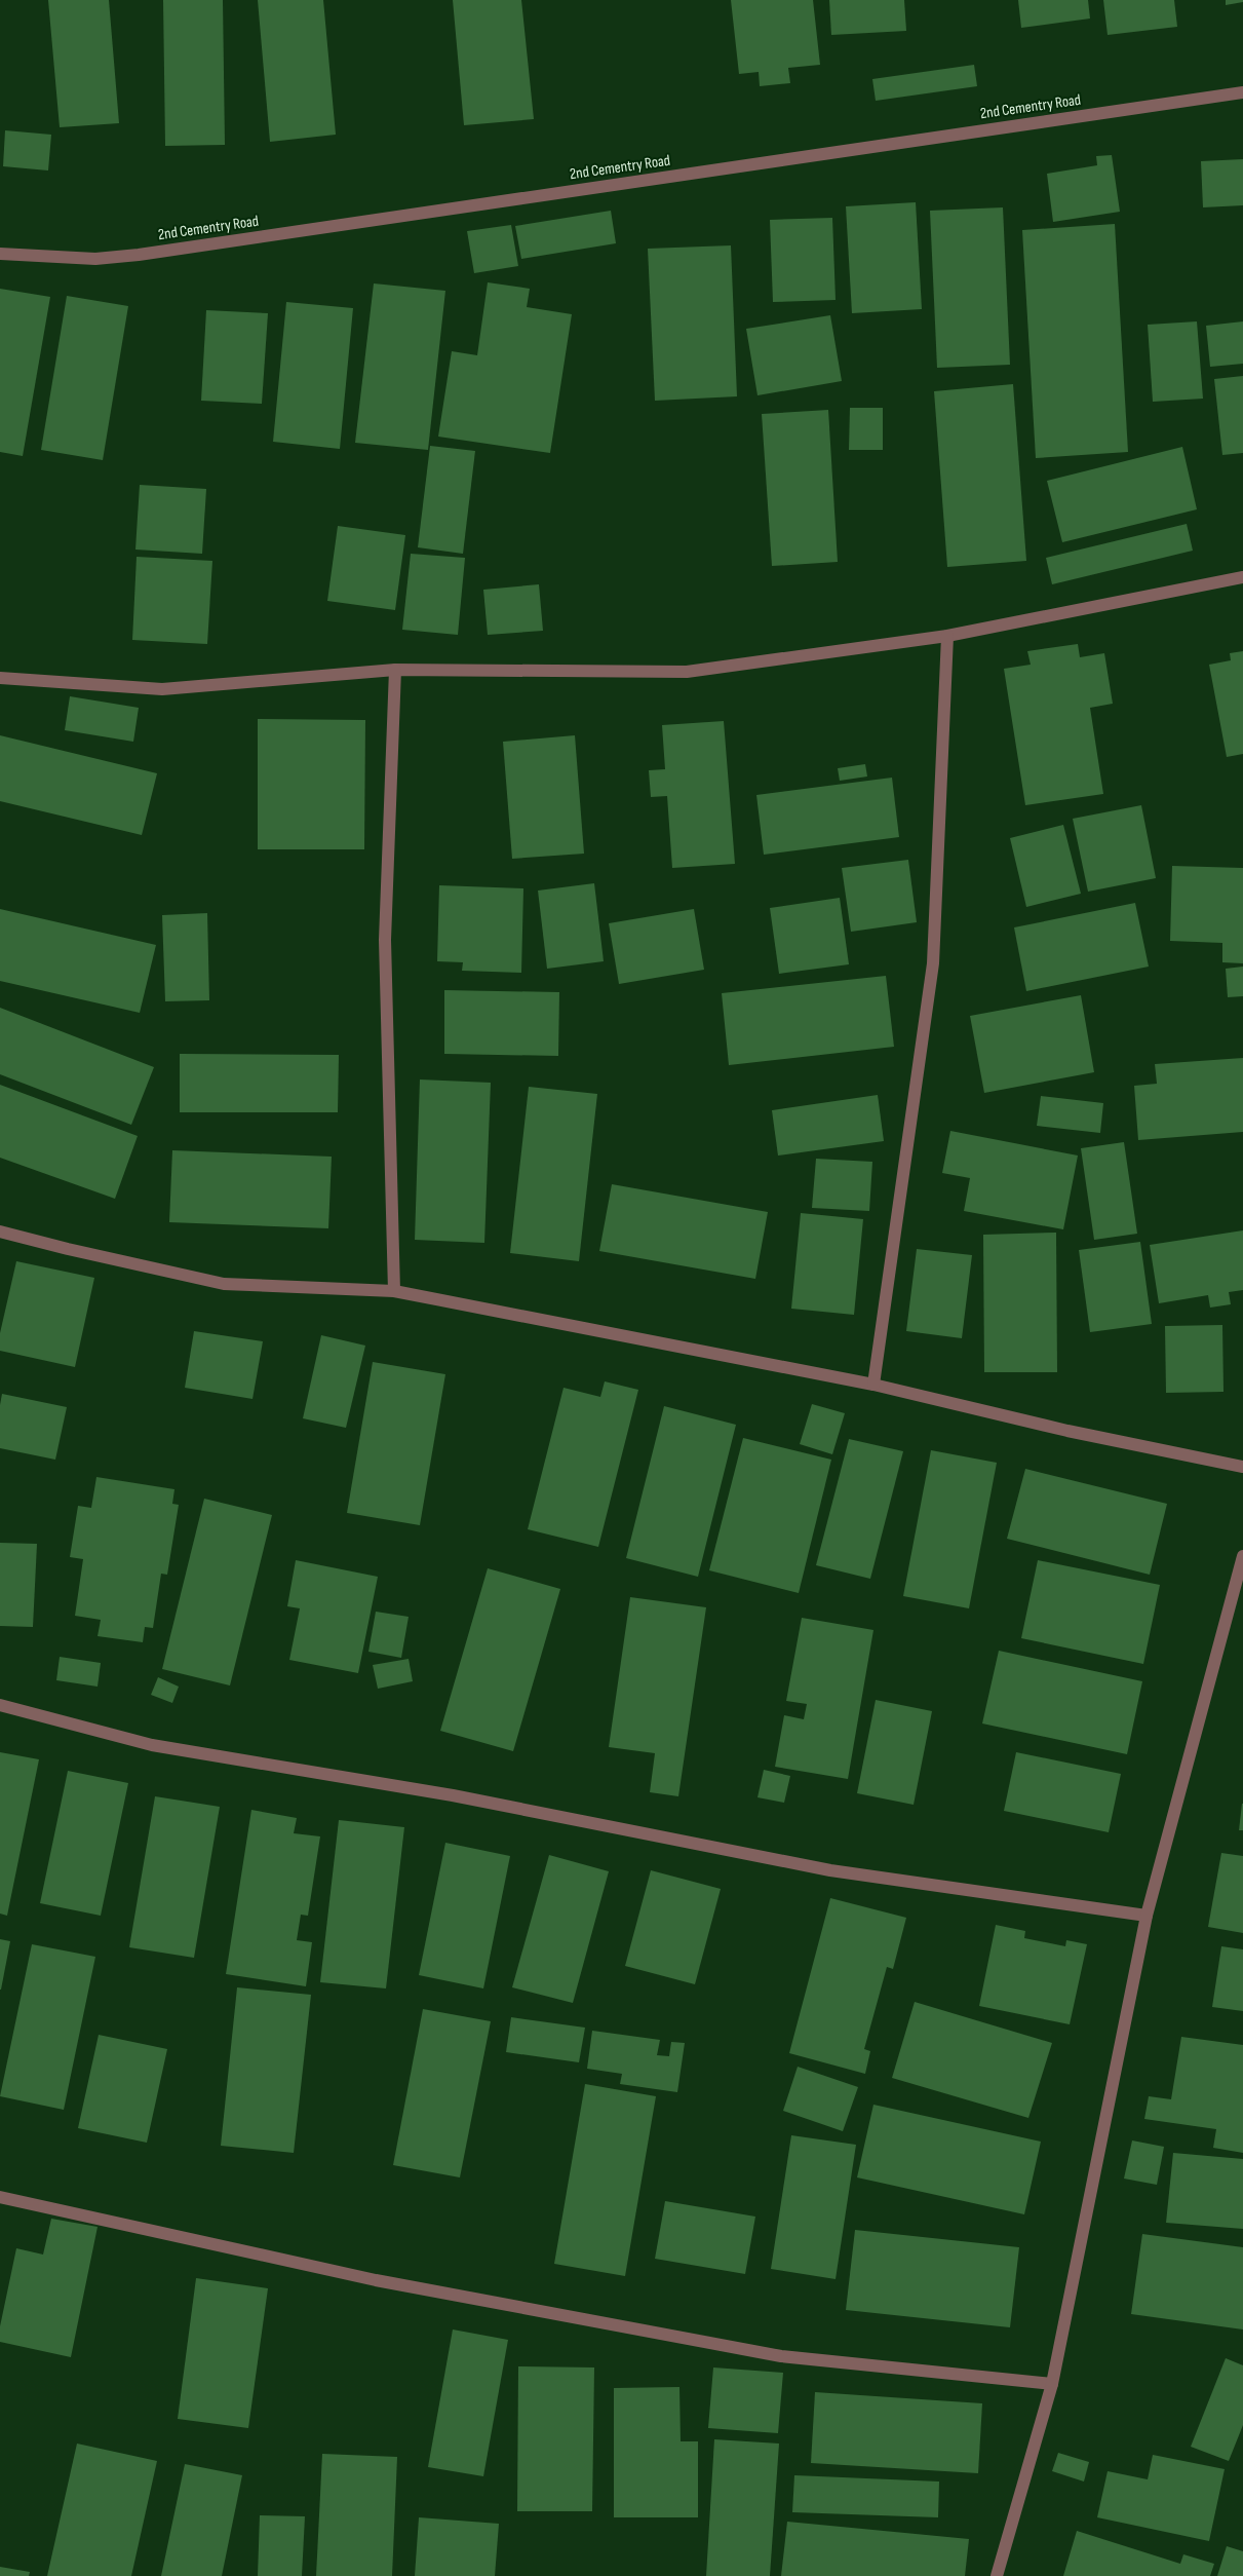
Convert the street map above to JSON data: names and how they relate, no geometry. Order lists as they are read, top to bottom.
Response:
{
  "streets": {
    "street": ["2nd Cementry Road"]
  }
}
